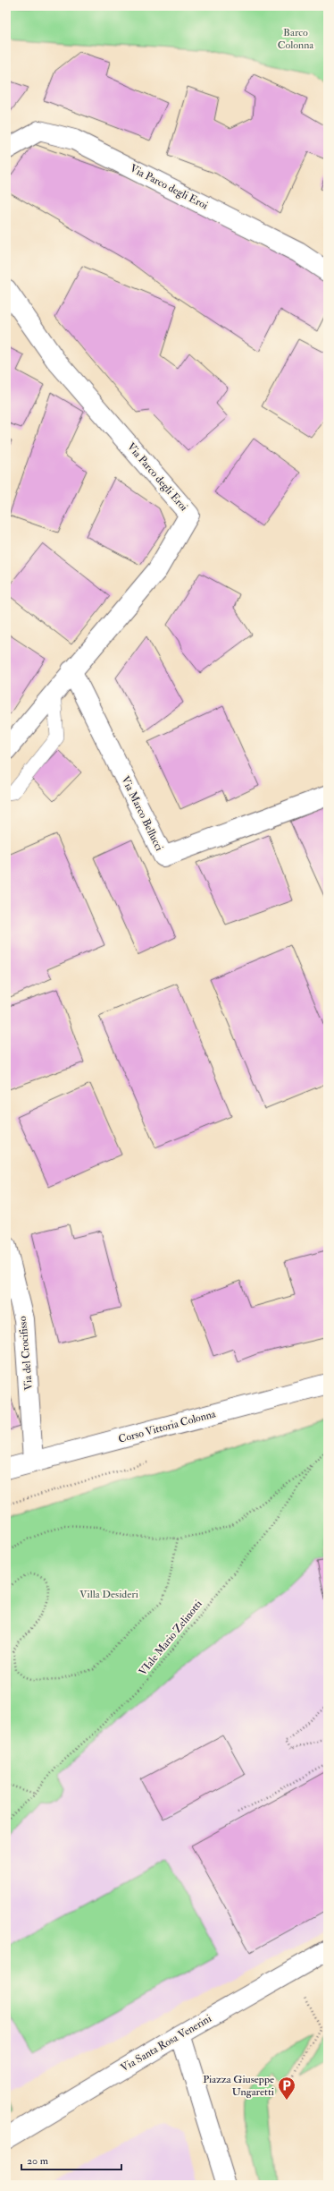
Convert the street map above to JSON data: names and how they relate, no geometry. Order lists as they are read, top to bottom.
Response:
{
  "streets": {
    "street": [
      "Via Parco degli Eroi",
      "Via Marco Bellucci",
      "Via del Crocifisso",
      "Corso Vittoria Colonna",
      "Via Santa Rosa Venerini"
    ],
    "path": ["VIale Mario Zelinotti"]
  },
  "crossings": [
    ["Via Parco degli Eroi", "Via Marco Bellucci"],
    ["Via del Crocifisso", "Corso Vittoria Colonna"]
  ],
  "parks": ["Barco Colonna", "Villa Desideri"],
  "places": {
    "parking": ["Piazza Giuseppe Ungaretti"]
  },
  "scale_bar": "20 m"
}
